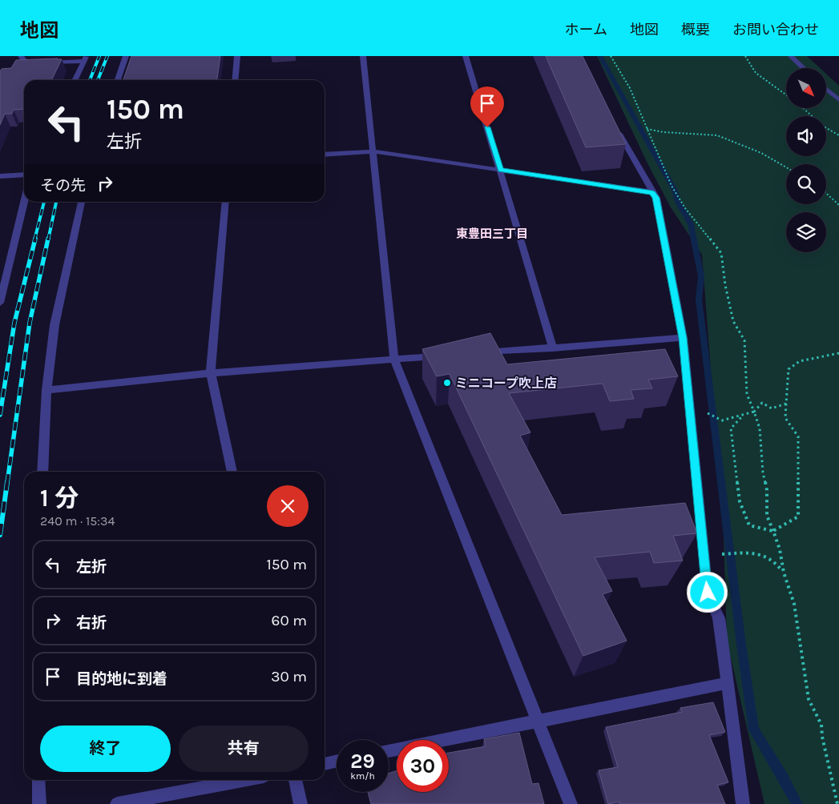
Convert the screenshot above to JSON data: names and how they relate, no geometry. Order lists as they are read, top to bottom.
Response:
{
  "districts": ["東豊田三丁目"],
  "places": ["ミニコープ吹上店"],
  "north": "bottom right",
  "page": {
    "header": "地図",
    "nav": [
      "ホーム",
      "地図",
      "概要",
      "お問い合わせ"
    ],
    "turn": ["150 m", "左折"],
    "then": "その先",
    "heading": ["1 分", "240 m · 15:34"],
    "list": [
      {
        "name": "左折",
        "value": "150 m"
      },
      {
        "name": "右折",
        "value": "60 m"
      },
      {
        "name": "目的地に到着",
        "value": "30 m"
      }
    ],
    "buttons": ["終了", "共有"],
    "speed": "29 km/h",
    "limit": "30"
  }
}
